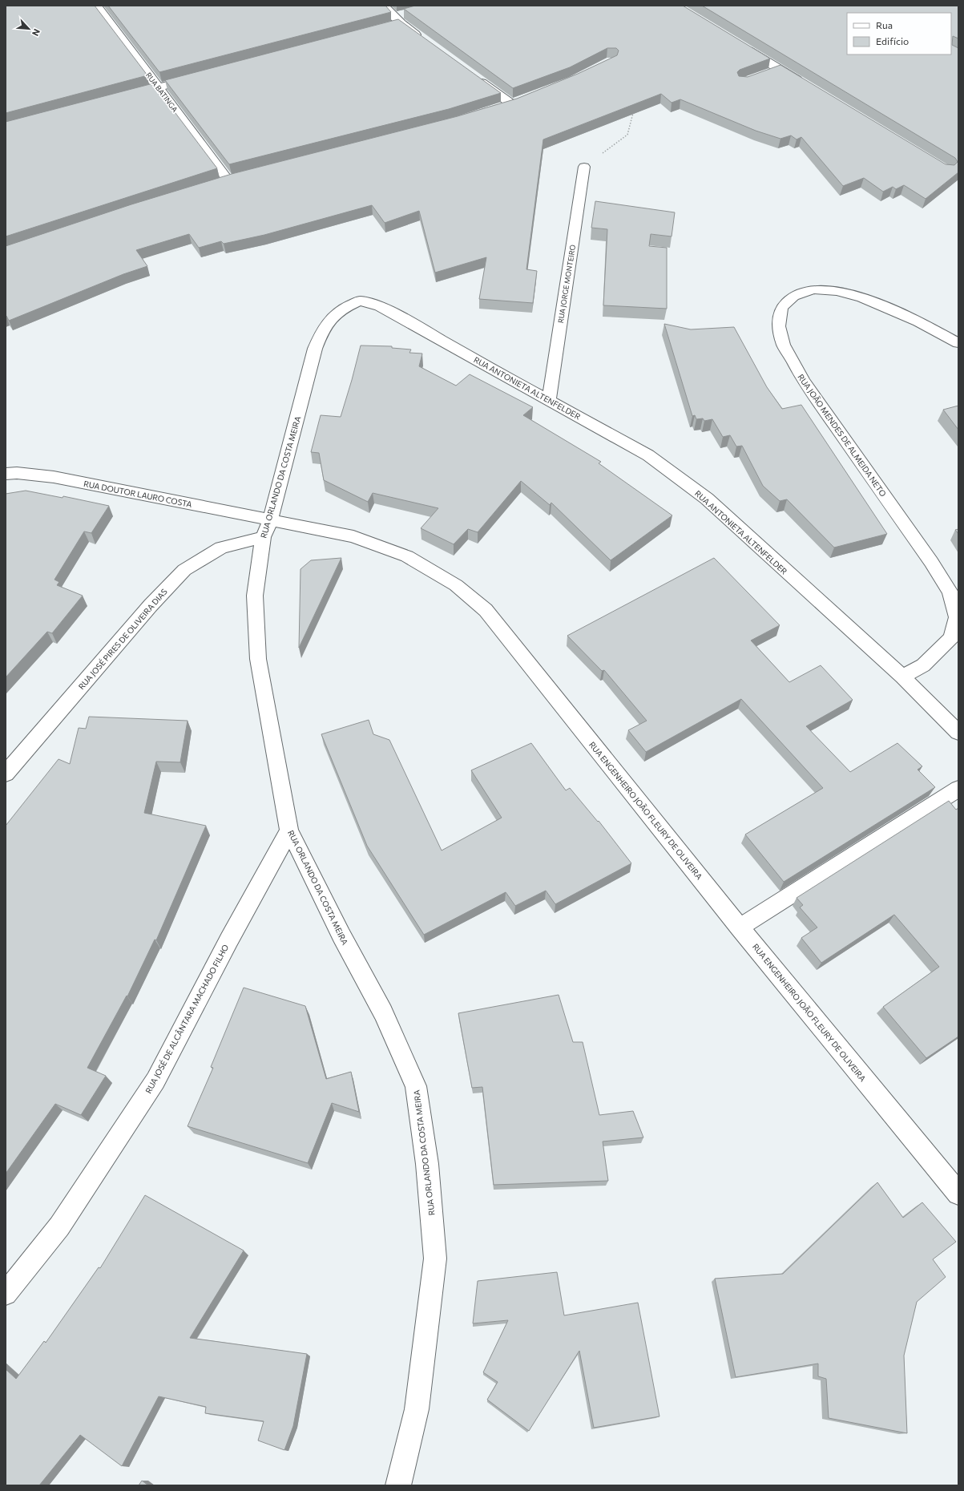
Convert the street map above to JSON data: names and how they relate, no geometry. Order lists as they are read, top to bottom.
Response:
{
  "streets": {
    "street": [
      "RUA BATINGA",
      "RUA JORGE MONTEIRO",
      "RUA ANTONIETA ALTENFELDER",
      "RUA JOÃO MENDES DE ALMEIDA NETO",
      "RUA ORLANDO DA COSTA MEIRA",
      "RUA DOUTOR LAURO COSTA",
      "RUA JOSÉ PIRES DE OLIVEIRA DIAS",
      "RUA ENGENHEIRO JOÃO FLEURY DE OLIVEIRA",
      "RUA JOSÉ DE ALCÂNTARA MACHADO FILHO"
    ]
  },
  "crossings": [
    ["RUA JORGE MONTEIRO", "RUA ANTONIETA ALTENFELDER"],
    ["RUA ANTONIETA ALTENFELDER", "RUA JOÃO MENDES DE ALMEIDA NETO"],
    ["RUA ANTONIETA ALTENFELDER", "RUA ORLANDO DA COSTA MEIRA"],
    ["RUA ORLANDO DA COSTA MEIRA", "RUA DOUTOR LAURO COSTA"],
    ["RUA ORLANDO DA COSTA MEIRA", "RUA JOSÉ PIRES DE OLIVEIRA DIAS"],
    ["RUA ORLANDO DA COSTA MEIRA", "RUA ENGENHEIRO JOÃO FLEURY DE OLIVEIRA"],
    ["RUA ORLANDO DA COSTA MEIRA", "RUA JOSÉ DE ALCÂNTARA MACHADO FILHO"],
    ["RUA DOUTOR LAURO COSTA", "RUA JOSÉ PIRES DE OLIVEIRA DIAS"],
    ["RUA DOUTOR LAURO COSTA", "RUA ENGENHEIRO JOÃO FLEURY DE OLIVEIRA"],
    ["RUA JOSÉ PIRES DE OLIVEIRA DIAS", "RUA ENGENHEIRO JOÃO FLEURY DE OLIVEIRA"]
  ],
  "legend": ["Rua", "Edifício"],
  "north": "bottom right"
}
